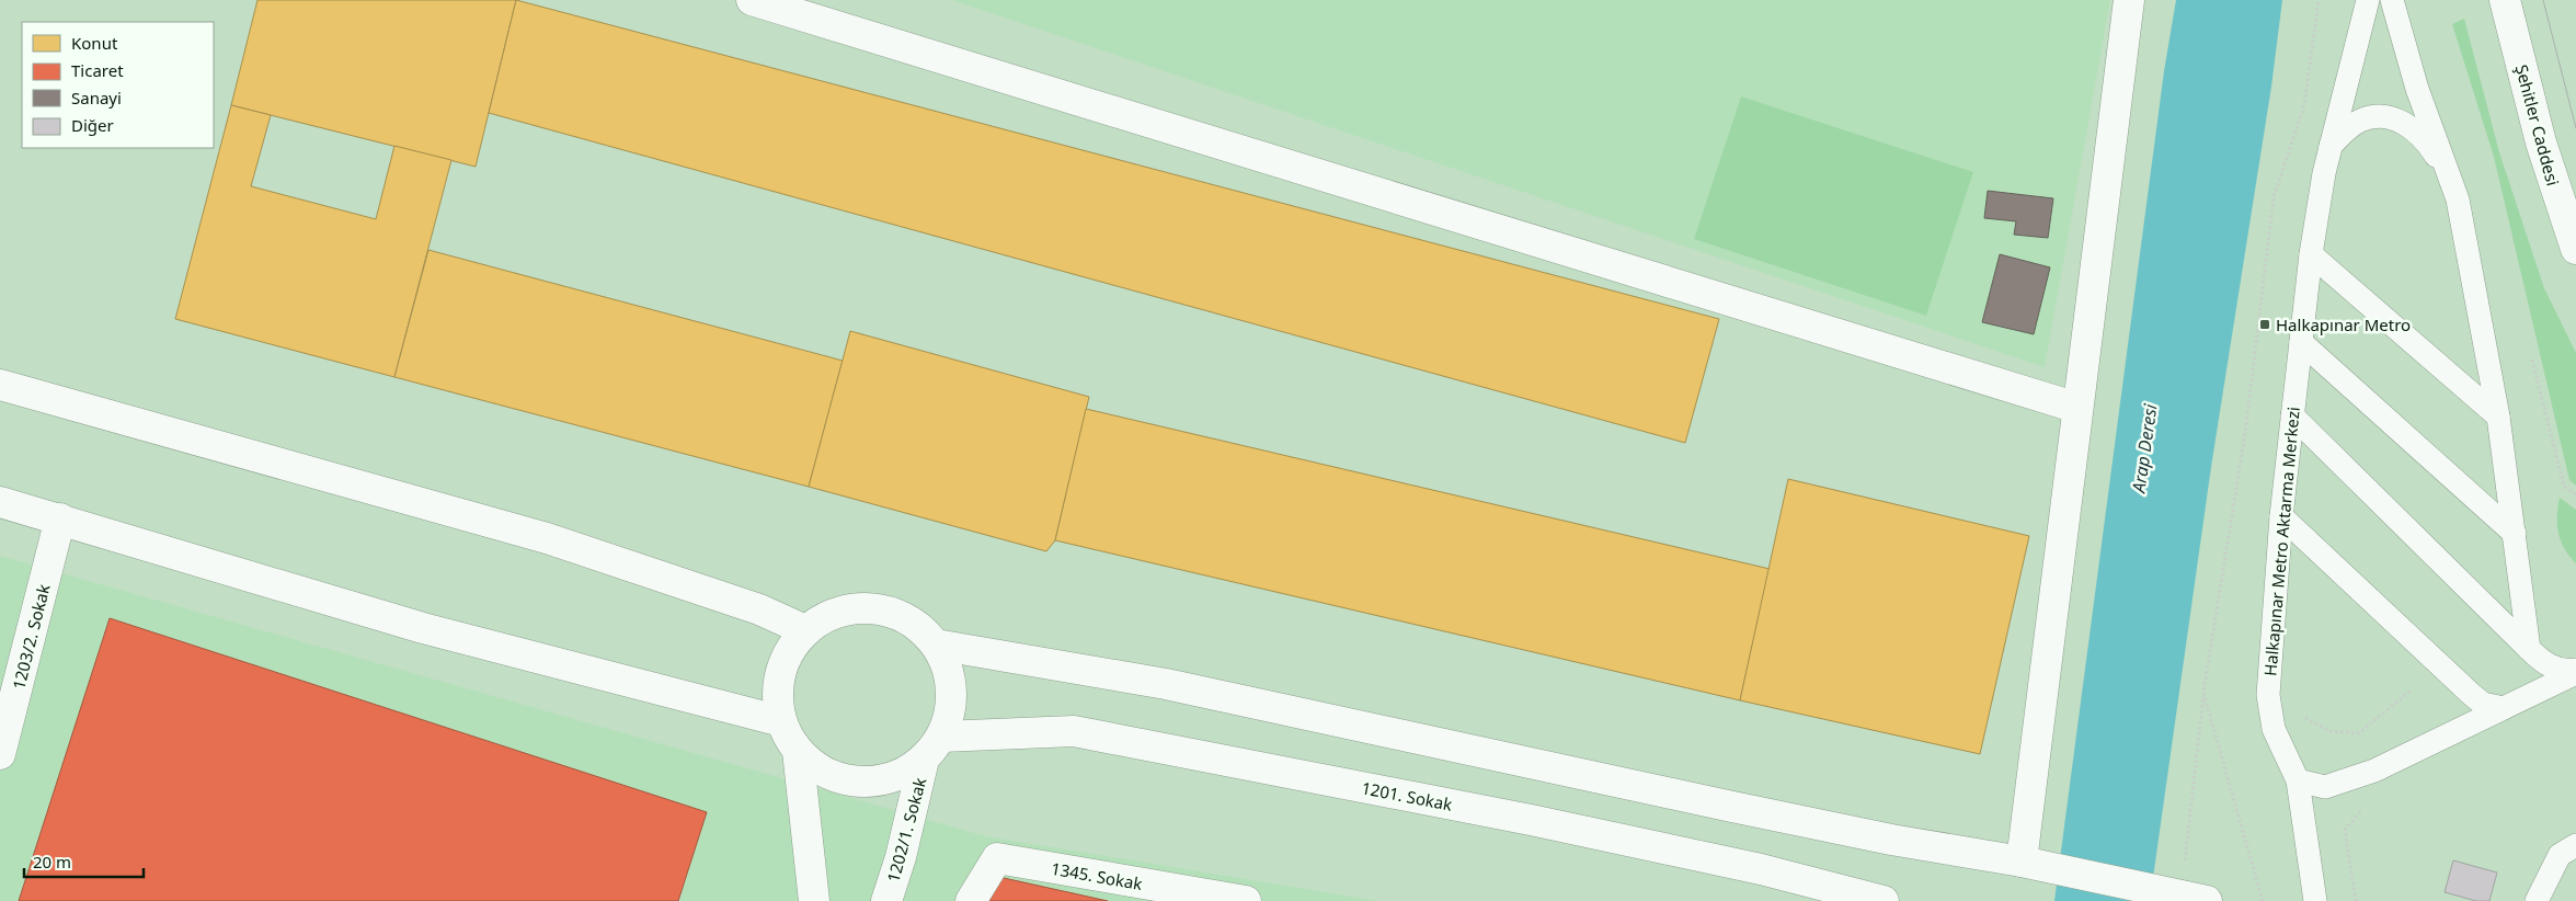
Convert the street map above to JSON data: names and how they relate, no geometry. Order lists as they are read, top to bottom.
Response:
{
  "streets": {
    "main road": [
      "Şehitler Caddesi",
      "1203/2. Sokak",
      "1201. Sokak",
      "1202/1. Sokak",
      "1345. Sokak"
    ],
    "lane": ["Halkapınar Metro Aktarma Merkezi"]
  },
  "crossings": [
    ["1201. Sokak", "1202/1. Sokak"]
  ],
  "water": ["Arap Deresi"],
  "places": {
    "transit": ["Halkapınar Metro"]
  },
  "legend": [
    "Konut",
    "Ticaret",
    "Sanayi",
    "Diğer"
  ],
  "scale_bar": "20 m"
}
